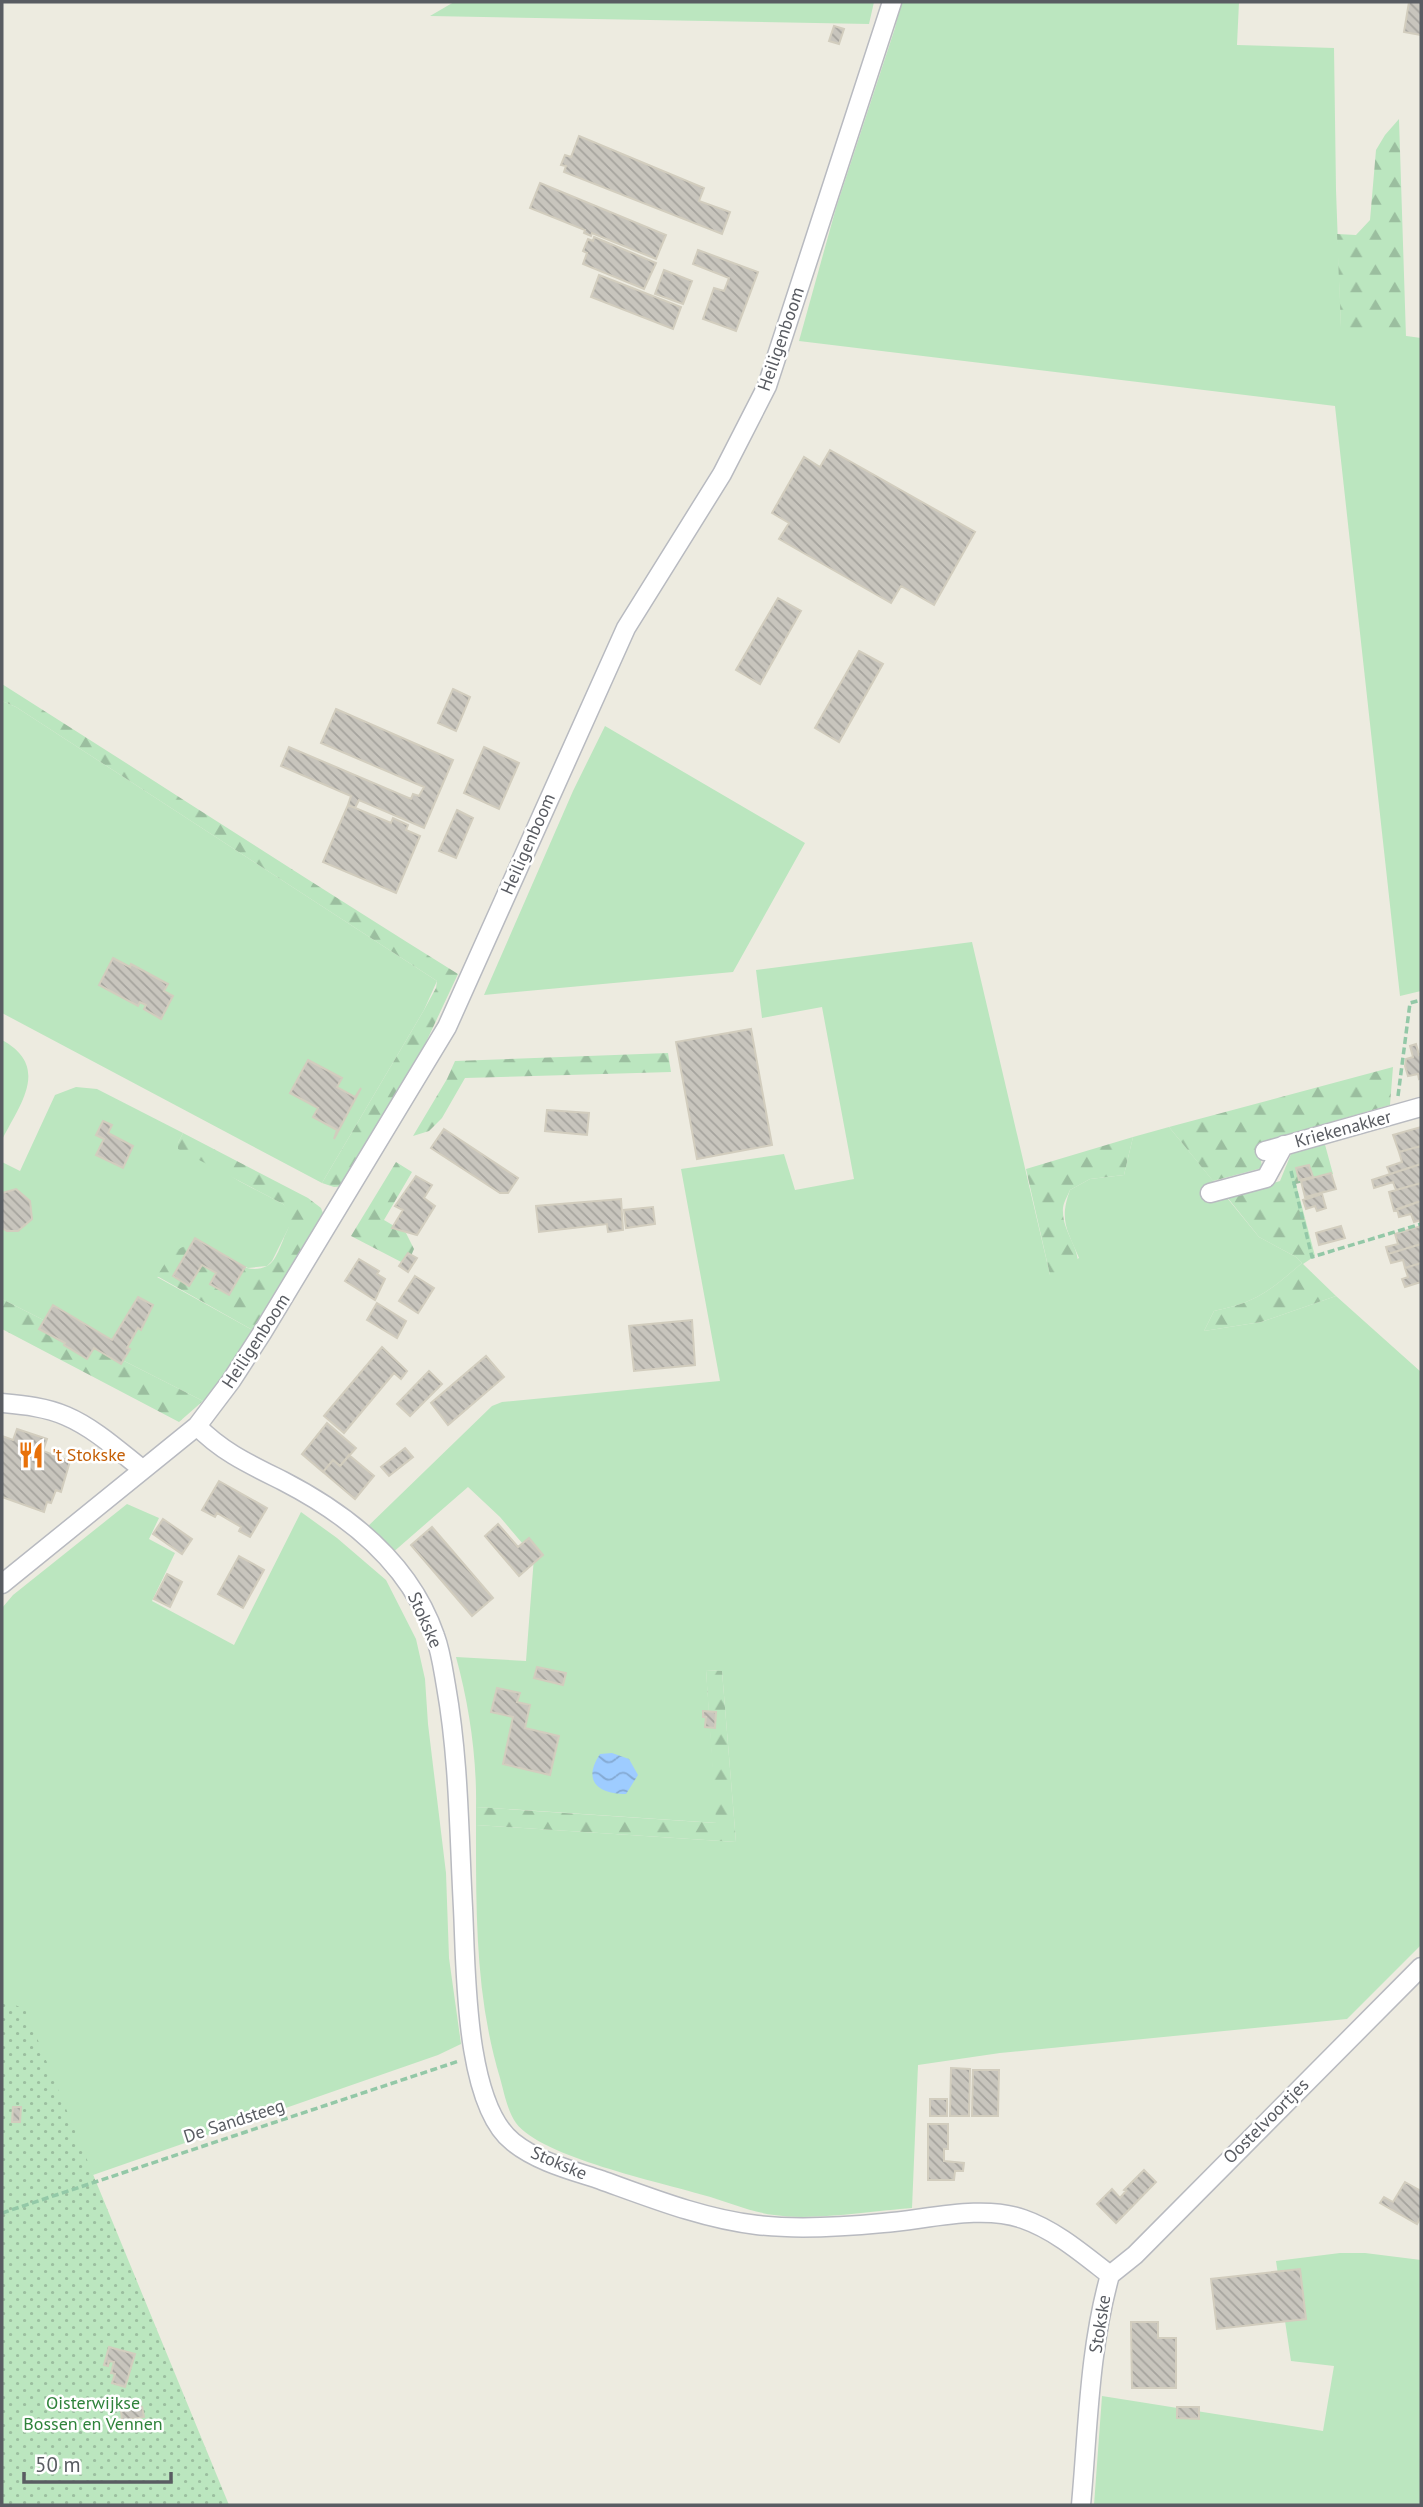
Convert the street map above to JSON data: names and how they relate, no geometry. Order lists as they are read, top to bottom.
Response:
{
  "streets": {
    "street": [
      "Heiligenboom",
      "Kriekenakker",
      "Stokske",
      "Oostelvoortjes"
    ],
    "path": ["De Sandsteeg"]
  },
  "crossings": [
    ["Heiligenboom", "Stokske"],
    ["Stokske", "De Sandsteeg"],
    ["Stokske", "Oostelvoortjes"]
  ],
  "parks": ["Oisterwijkse Bossen en Vennen"],
  "places": {
    "restaurant": ["'t Stokske"]
  },
  "scale_bar": "50 m"
}
